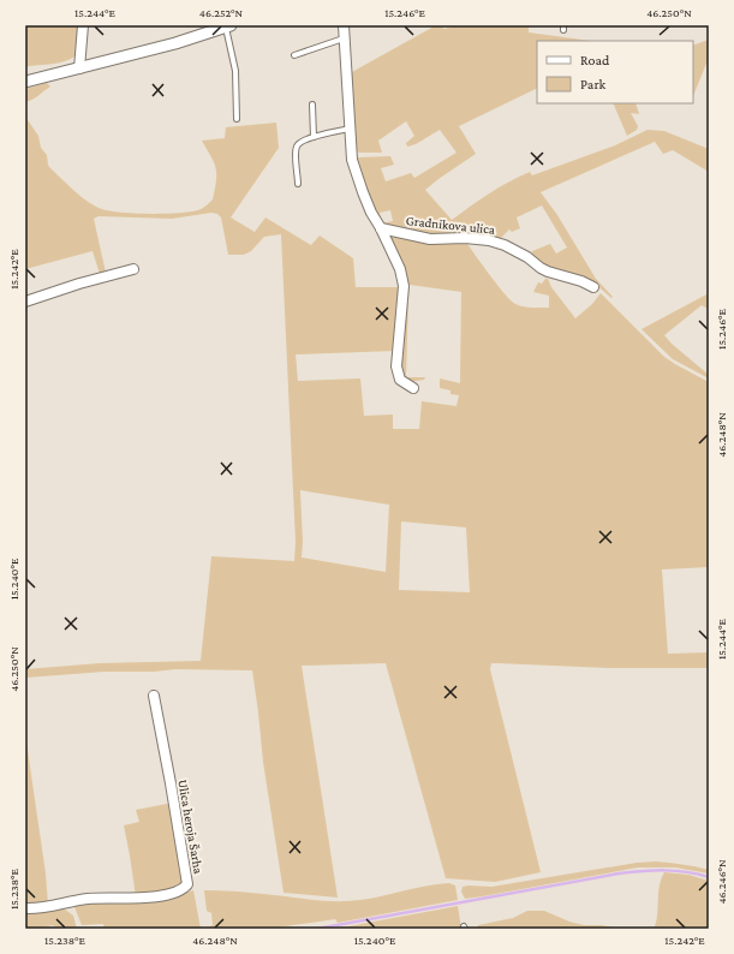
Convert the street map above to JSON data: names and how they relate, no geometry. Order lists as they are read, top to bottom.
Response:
{
  "streets": {
    "street": ["Gradnikova ulica", "Ulica heroja Šarha"]
  },
  "legend": ["Road", "Park"],
  "coordinates": [
    "15.244°E",
    "46.252°N",
    "15.246°E",
    "46.250°N",
    "15.242°E",
    "46.248°N",
    "15.240°E",
    "46.246°N",
    "15.238°E"
  ]
}
